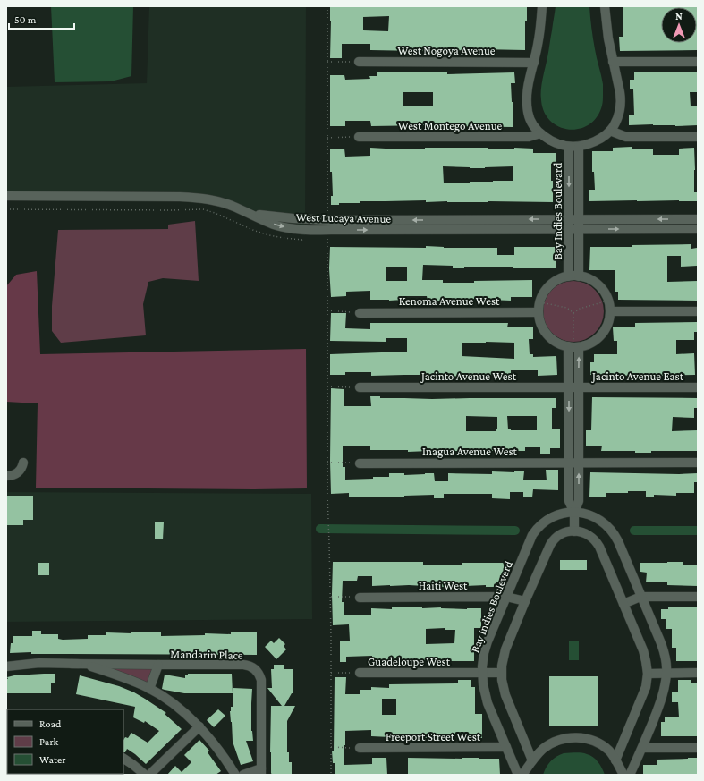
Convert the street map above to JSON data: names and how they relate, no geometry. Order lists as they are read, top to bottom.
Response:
{
  "streets": {
    "street": [
      "West Nogoya Avenue",
      "West Montego Avenue",
      "Bay Indies Boulevard",
      "West Lucaya Avenue",
      "Kenoma Avenue West",
      "Jacinto Avenue West",
      "Jacinto Avenue East",
      "Inagua Avenue West",
      "Haiti West",
      "Mandarin Place",
      "Guadeloupe West",
      "Freeport Street West"
    ]
  },
  "crossings": [
    ["West Nogoya Avenue", "Bay Indies Boulevard"],
    ["West Montego Avenue", "Bay Indies Boulevard"],
    ["Bay Indies Boulevard", "West Lucaya Avenue"],
    ["Bay Indies Boulevard", "Kenoma Avenue West"],
    ["Bay Indies Boulevard", "Haiti West"],
    ["Bay Indies Boulevard", "Guadeloupe West"],
    ["Bay Indies Boulevard", "Freeport Street West"],
    ["Jacinto Avenue West", "Jacinto Avenue East"]
  ],
  "legend": ["Road", "Park", "Water"],
  "scale_bar": "50 m",
  "north": "top"
}
